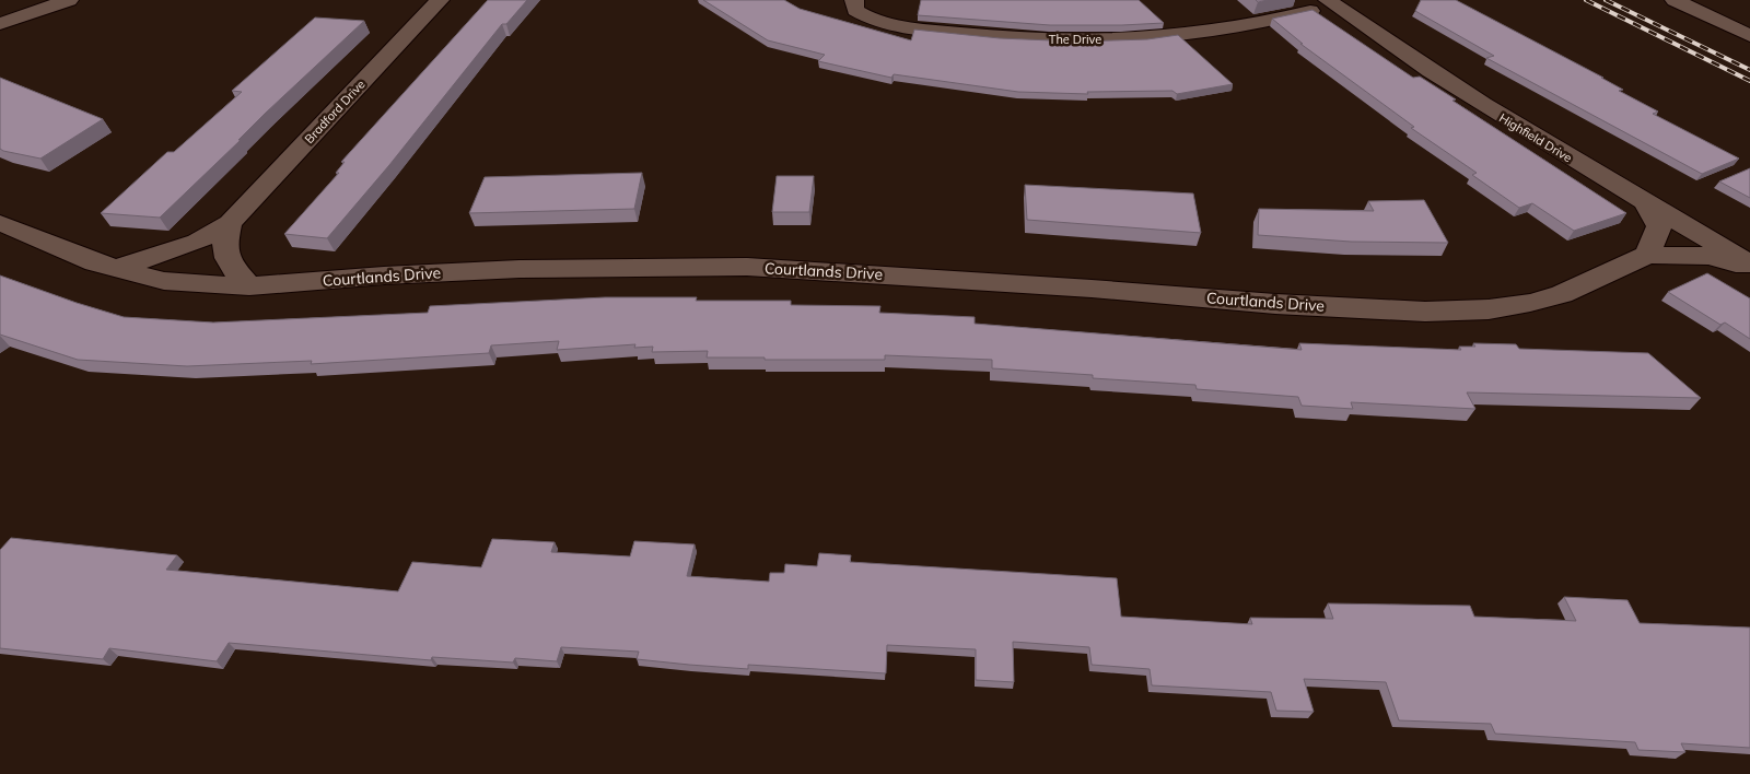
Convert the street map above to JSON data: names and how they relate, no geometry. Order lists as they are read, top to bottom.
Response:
{
  "streets": {
    "street": [
      "The Drive",
      "Bradford Drive",
      "Highfield Drive",
      "Courtlands Drive"
    ]
  },
  "crossings": [
    ["The Drive", "Highfield Drive"],
    ["Bradford Drive", "Courtlands Drive"],
    ["Highfield Drive", "Courtlands Drive"]
  ]
}
